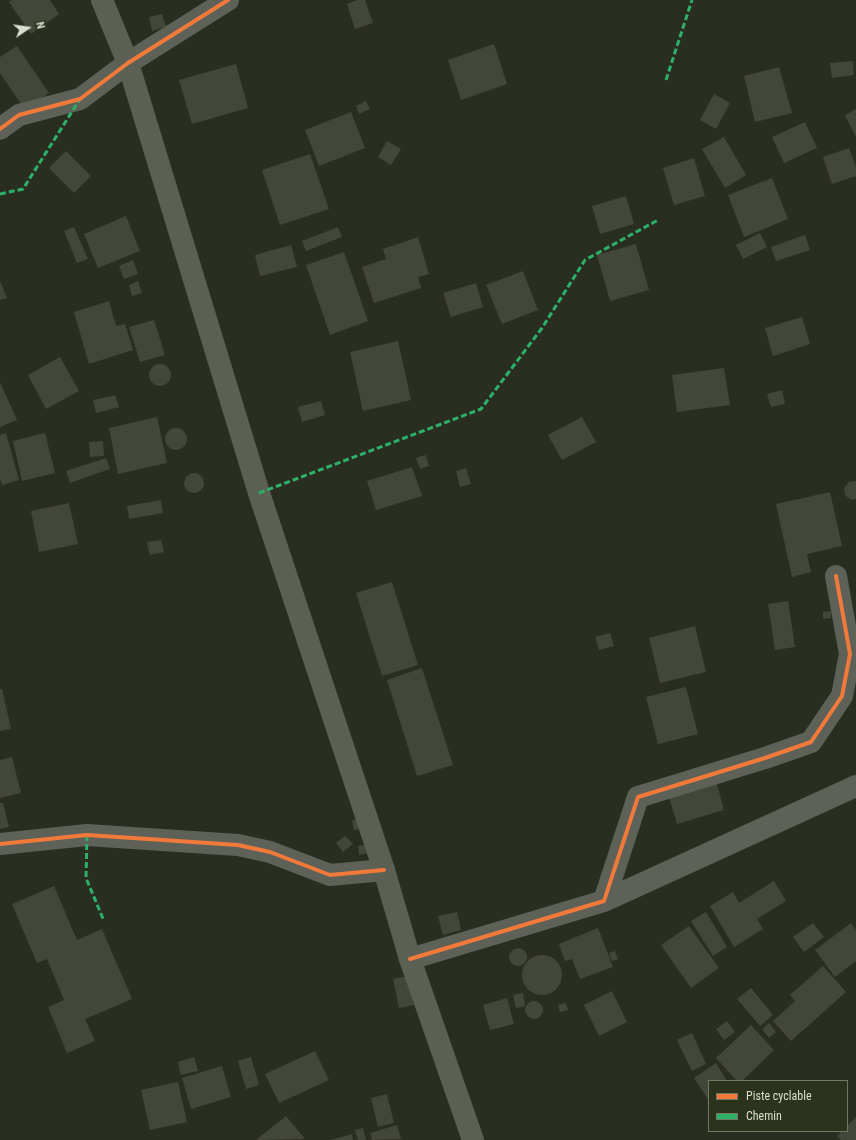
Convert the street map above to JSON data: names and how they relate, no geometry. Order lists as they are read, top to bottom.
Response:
{
  "legend": ["Piste cyclable", "Chemin"],
  "north": "right"
}
